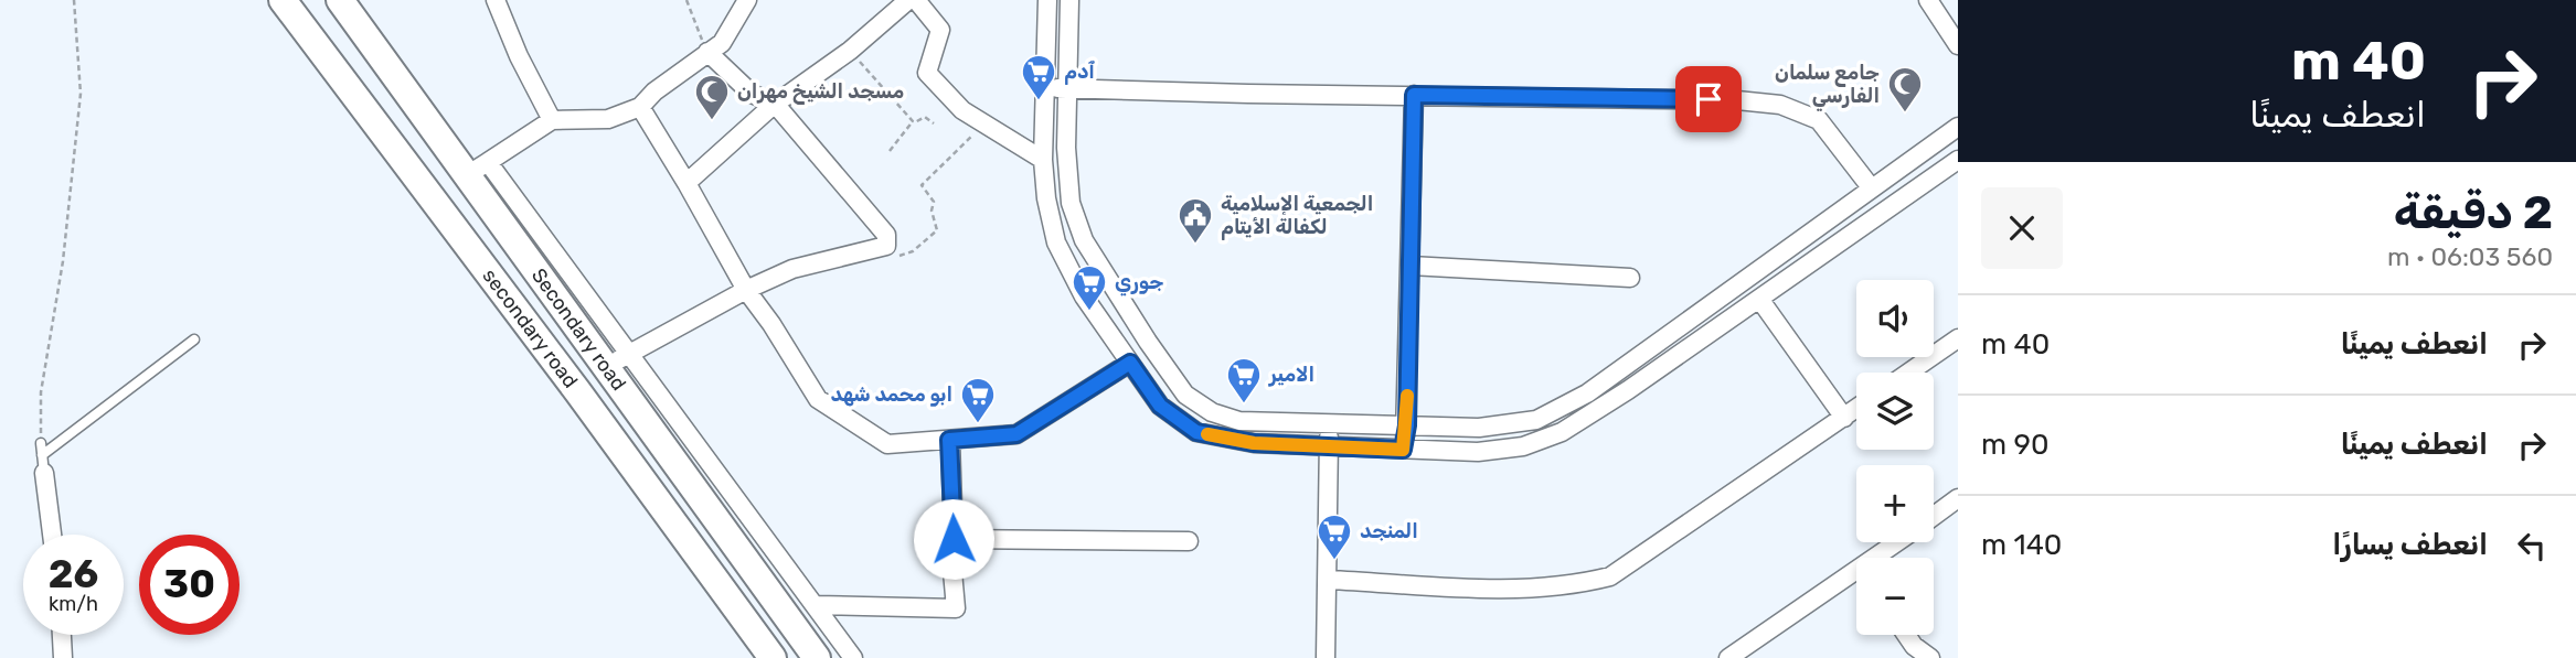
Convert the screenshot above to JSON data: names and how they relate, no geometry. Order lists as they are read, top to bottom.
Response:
{
  "streets": {
    "main road": ["secondary road", "Secondary road"]
  },
  "places": {
    "supermarket": [
      "ٱدم",
      "جوري",
      "الامير",
      "ابو محمد شهد",
      "المنجد"
    ],
    "mosque": ["جامع سلمان الفارسي", "مسجد الشيخ مهران"],
    "public building": ["الجمعية الإسلامية لكفالة الأيتام"]
  },
  "page": {
    "turn": ["40 m", "انعطف يمينًا"],
    "heading": ["2 دقيقة", "560 m · 06:03"],
    "map_buttons": ["+", "−"],
    "list": [
      {
        "name": "انعطف يمينًا",
        "value": "40 m"
      },
      {
        "name": "انعطف يمينًا",
        "value": "90 m"
      },
      {
        "name": "انعطف يسارًا",
        "value": "140 m"
      }
    ],
    "speed": "26 km/h",
    "limit": "30"
  }
}
